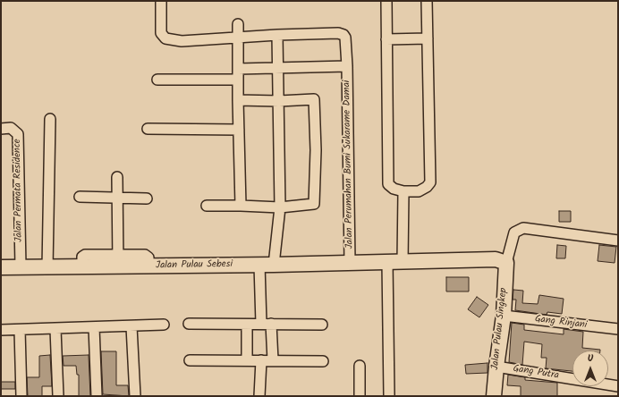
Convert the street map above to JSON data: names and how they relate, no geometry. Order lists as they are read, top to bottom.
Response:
{
  "streets": {
    "street": [
      "Jalan Perumahan Bumi Sukarame Damai",
      "Jalan Permata Residence",
      "Jalan Pulau Sebesi",
      "Gang Rinjani",
      "Jalan Pulau Singkep",
      "Gang Putra"
    ]
  },
  "crossings": [
    ["Jalan Perumahan Bumi Sukarame Damai", "Jalan Pulau Sebesi"],
    ["Jalan Permata Residence", "Jalan Pulau Sebesi"],
    ["Jalan Pulau Sebesi", "Jalan Pulau Singkep"],
    ["Gang Rinjani", "Jalan Pulau Singkep"],
    ["Jalan Pulau Singkep", "Gang Putra"]
  ],
  "north": "top"
}
